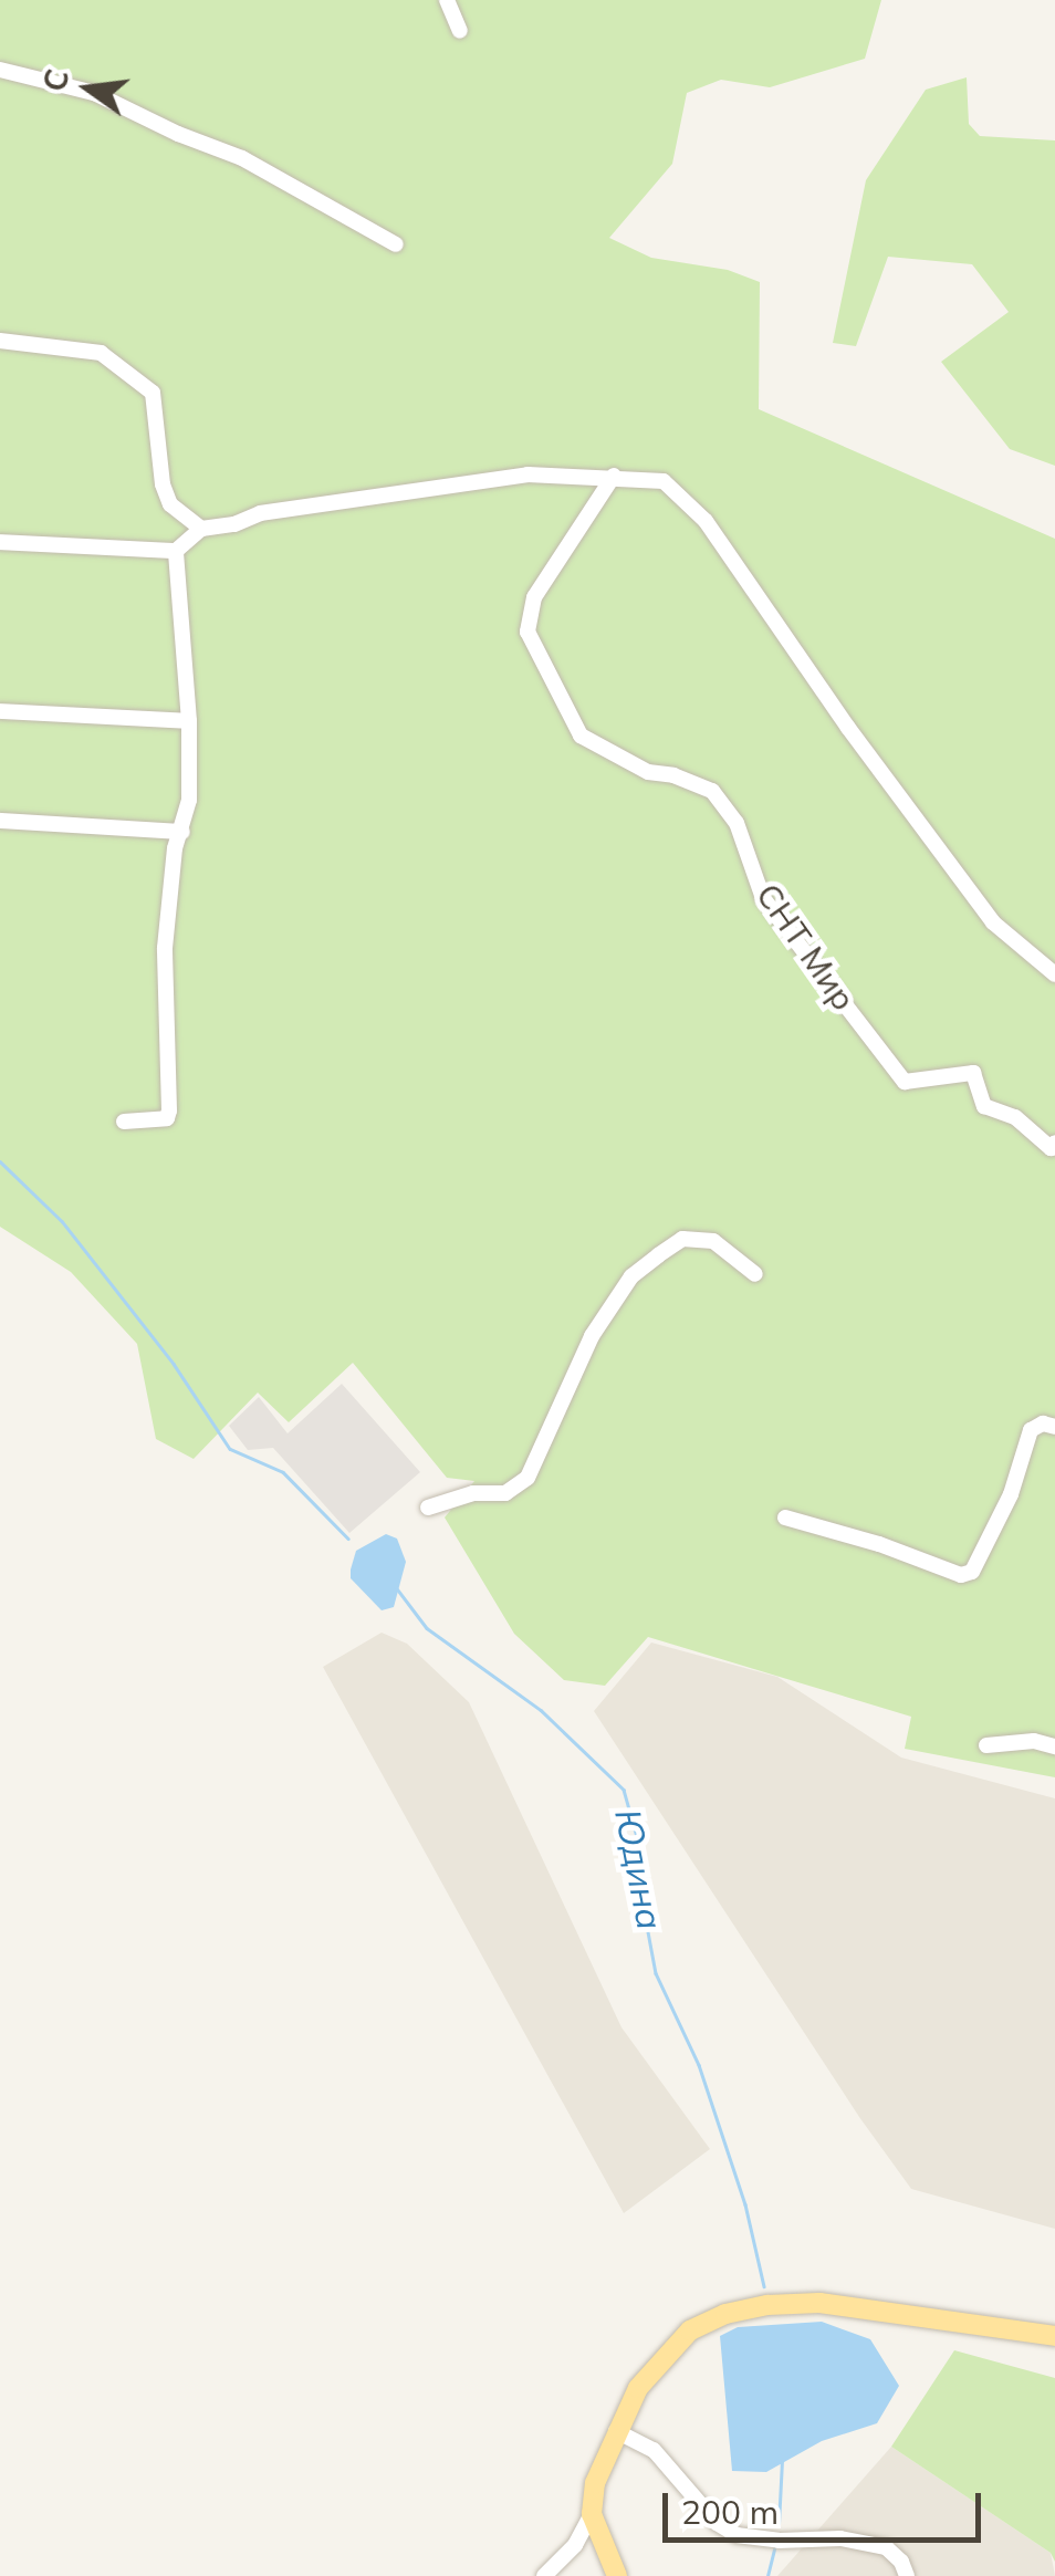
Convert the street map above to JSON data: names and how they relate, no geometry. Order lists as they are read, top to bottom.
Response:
{
  "streets": {
    "street": ["СНТ Мир"]
  },
  "water": ["Юдина"],
  "scale_bar": "200 m",
  "north": "left"
}
